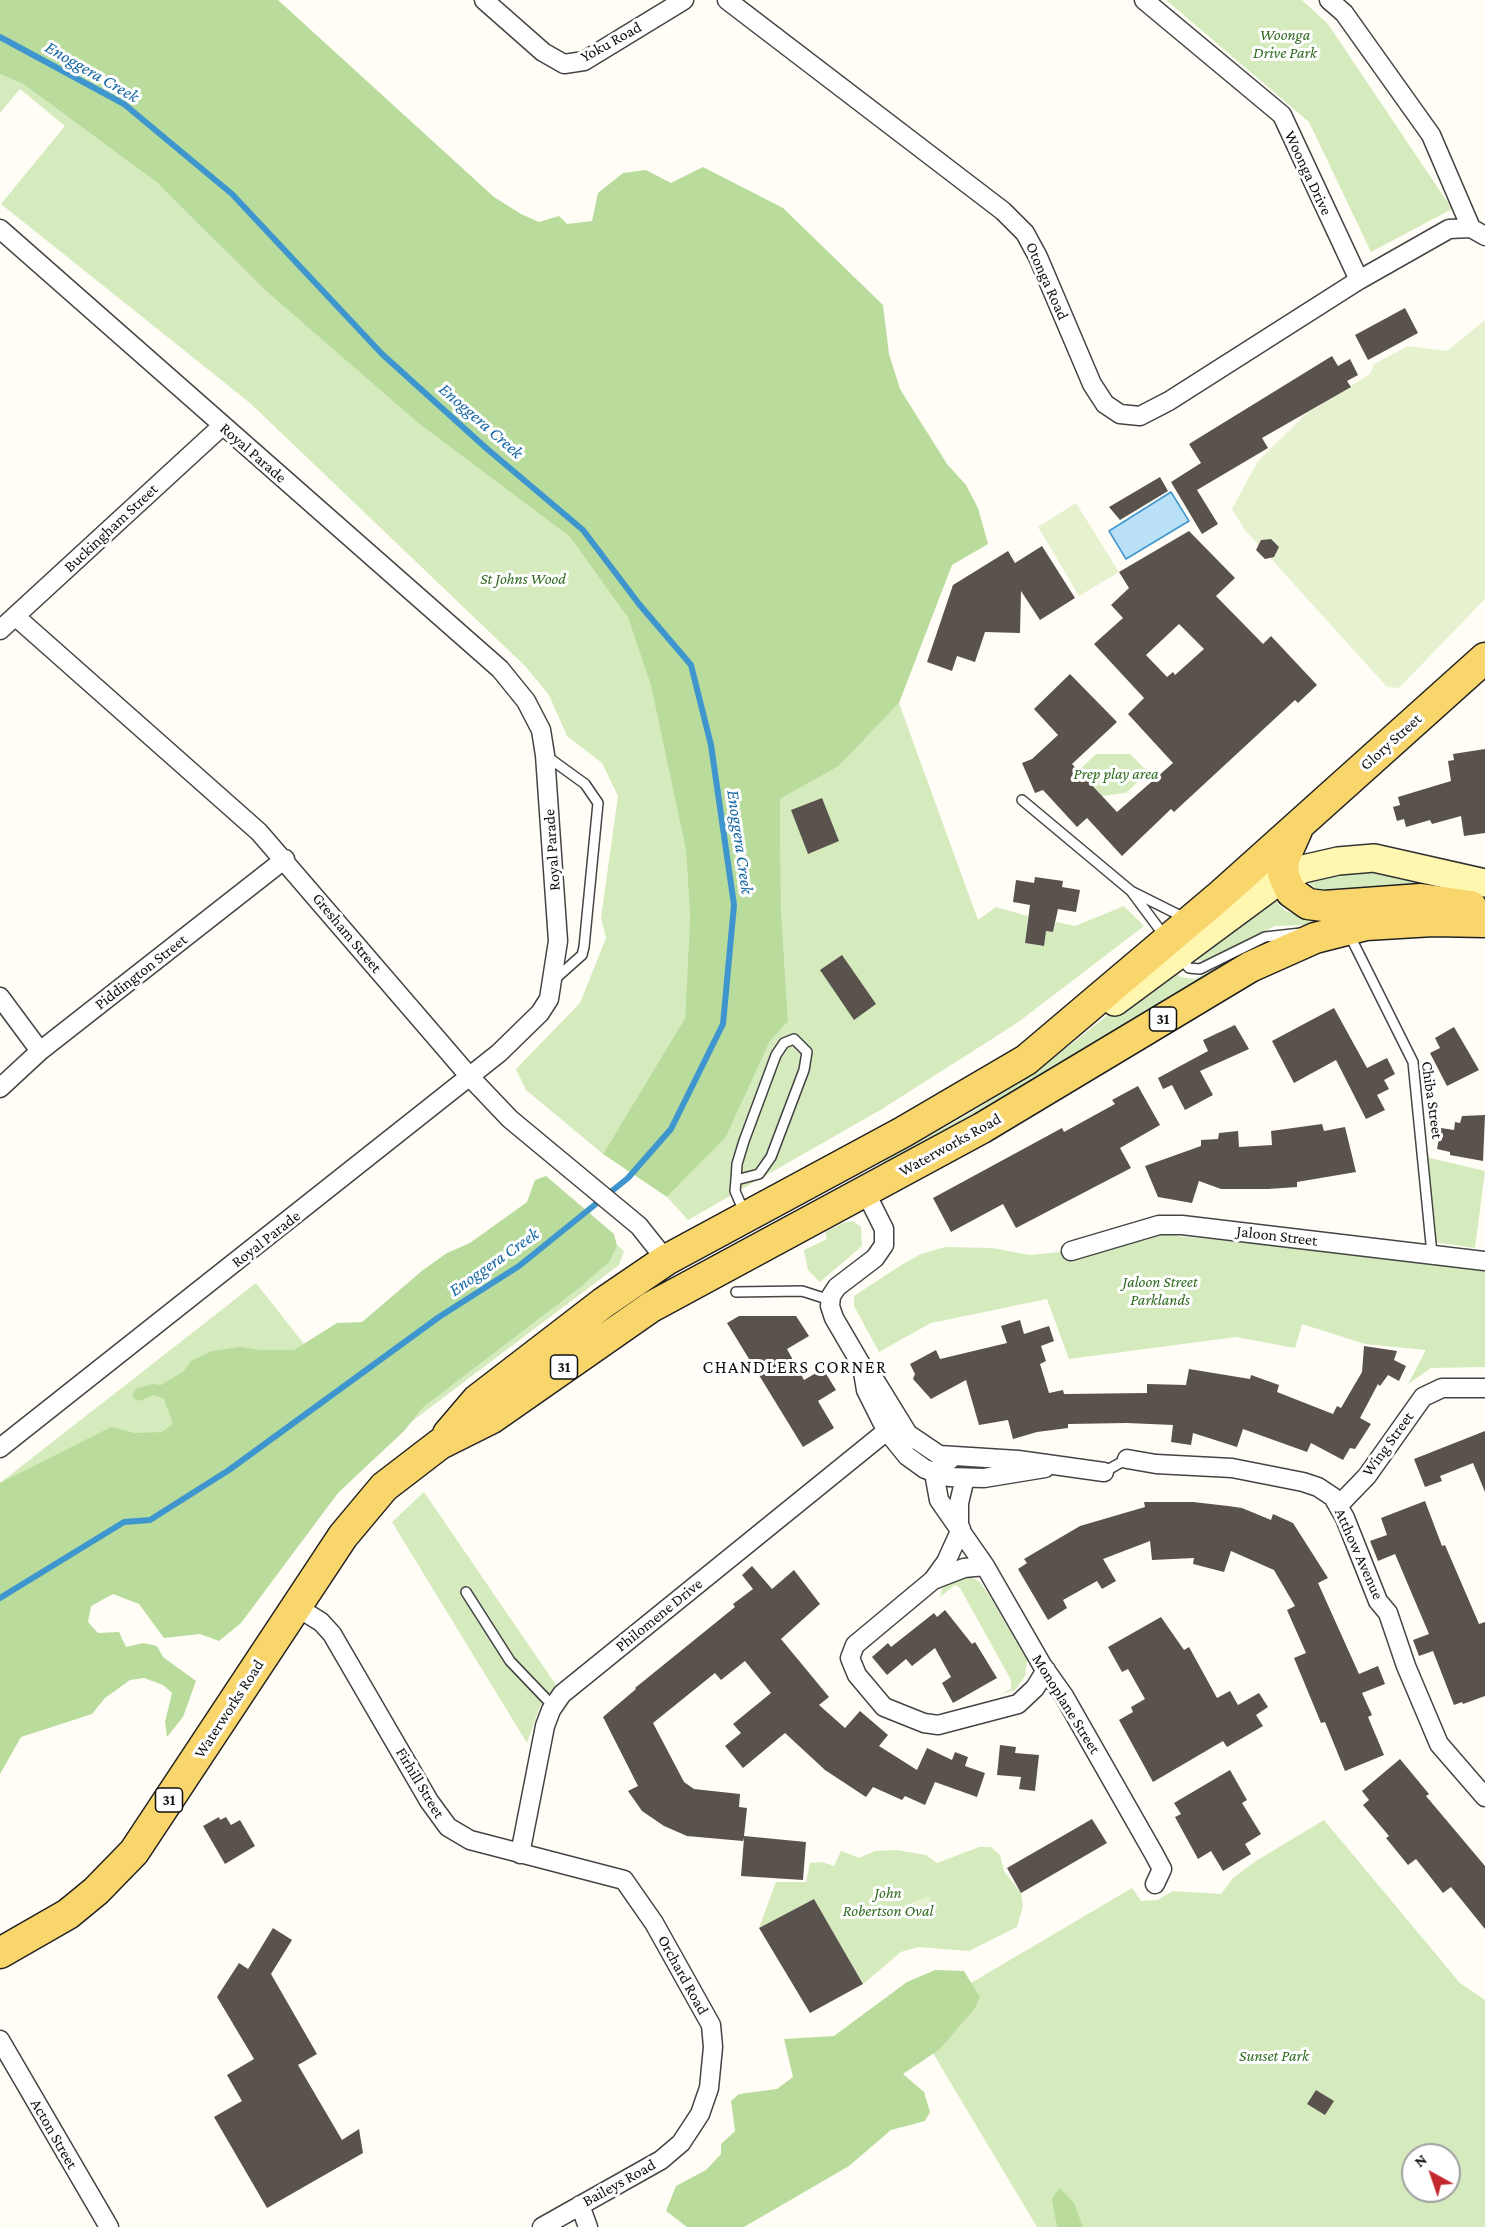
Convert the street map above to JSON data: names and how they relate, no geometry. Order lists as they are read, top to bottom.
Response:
{
  "streets": {
    "main road": ["Glory Street", "31", "Waterworks Road"],
    "street": [
      "Yoku Road",
      "Woonga Drive",
      "Otonga Road",
      "Royal Parade",
      "Buckingham Street",
      "Gresham Street",
      "Piddington Street",
      "Jaloon Street",
      "Wing Street",
      "Atthow Avenue",
      "Philomene Drive",
      "Monoplane Street",
      "Firhill Street",
      "Orchard Road",
      "Acton Street",
      "Baileys Road"
    ],
    "lane": ["Chiba Street"]
  },
  "crossings": [
    ["Woonga Drive", "Otonga Road"],
    ["Royal Parade", "Buckingham Street"],
    ["Royal Parade", "Gresham Street"],
    ["Buckingham Street", "Gresham Street"],
    ["Glory Street", "Waterworks Road"],
    ["Gresham Street", "Piddington Street"],
    ["Gresham Street", "Waterworks Road"],
    ["Chiba Street", "Waterworks Road"],
    ["Chiba Street", "Jaloon Street"],
    ["Waterworks Road", "Firhill Street"],
    ["Wing Street", "Atthow Avenue"],
    ["Philomene Drive", "Firhill Street"],
    ["Firhill Street", "Orchard Road"],
    ["Orchard Road", "Baileys Road"]
  ],
  "districts": ["CHANDLERS CORNER"],
  "water": ["Enoggera Creek"],
  "parks": [
    "Woonga Drive Park",
    "St Johns Wood",
    "Prep play area",
    "Jaloon Street Parklands",
    "John Robertson Oval",
    "Sunset Park"
  ],
  "north": "top left"
}
